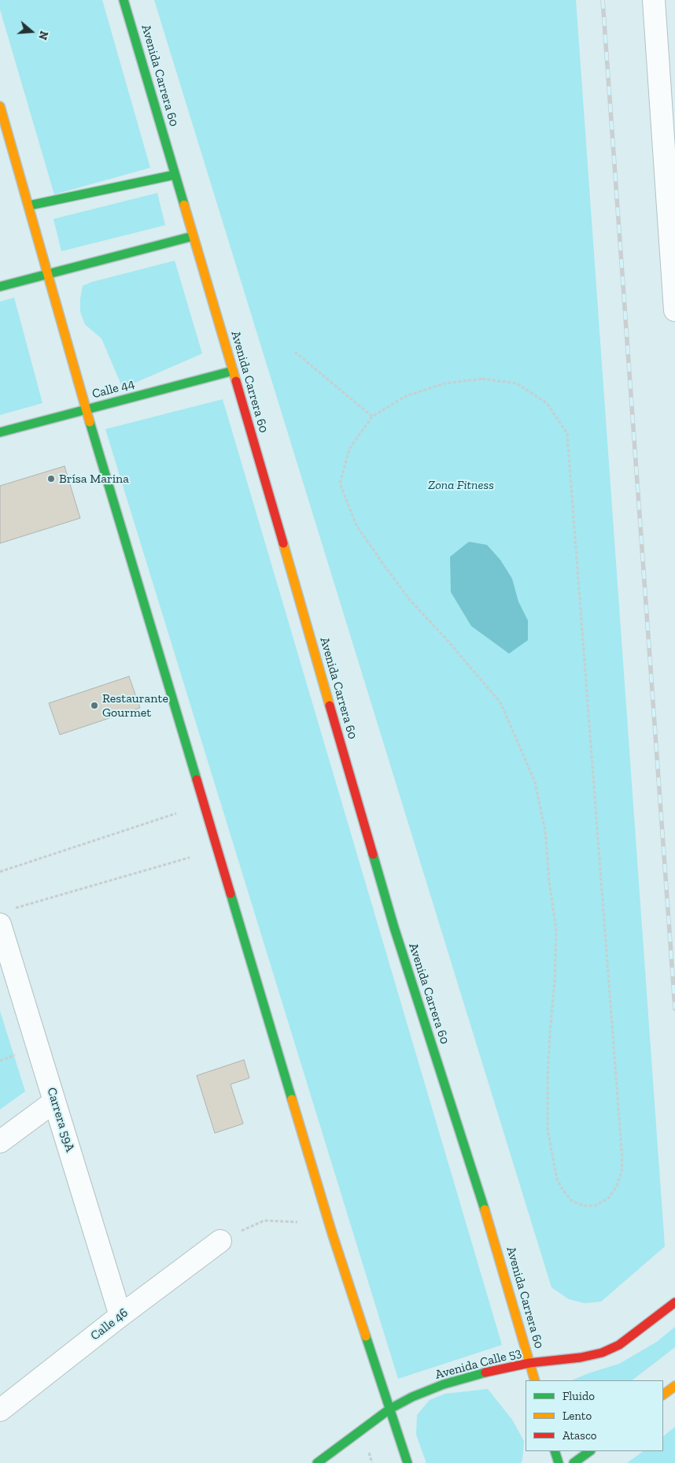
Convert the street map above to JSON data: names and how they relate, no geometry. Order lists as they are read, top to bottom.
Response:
{
  "streets": {
    "main road": ["Avenida Carrera 60", "Calle 44", "Avenida Calle 53"],
    "street": ["Carrera 59A", "Calle 46"]
  },
  "crossings": [
    ["Avenida Carrera 60", "Calle 44"],
    ["Avenida Carrera 60", "Avenida Calle 53"],
    ["Carrera 59A", "Calle 46"]
  ],
  "parks": ["Zona Fitness"],
  "places": ["Brísa Marina", "Restaurante Gourmet"],
  "legend": ["Fluido", "Lento", "Atasco"],
  "north": "right"
}
